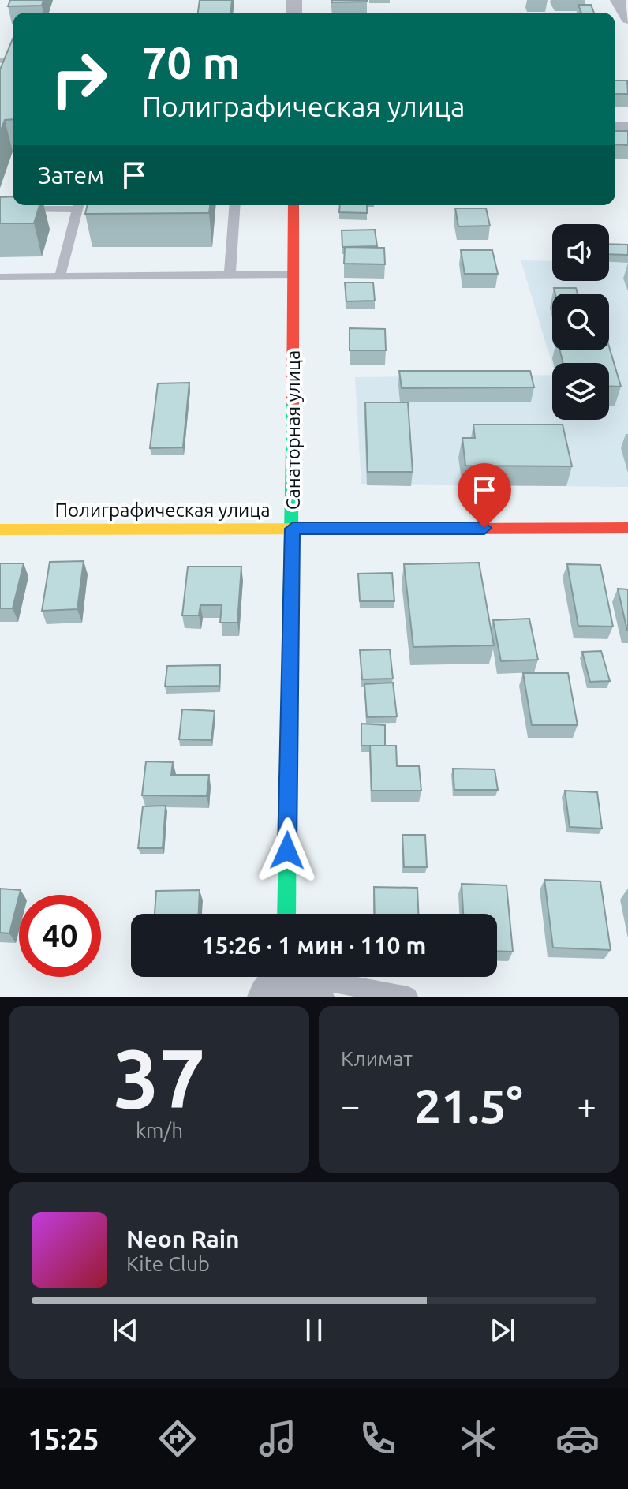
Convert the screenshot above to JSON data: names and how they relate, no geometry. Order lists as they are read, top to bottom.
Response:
{
  "streets": {
    "street": ["Санаторная улица", "Полиграфическая улица"]
  },
  "crossings": [
    ["Санаторная улица", "Полиграфическая улица"]
  ],
  "page": {
    "turn": ["70 m", "Полиграфическая улица"],
    "then": "Затем",
    "limit": "40",
    "trip": "15:26 · 1 мин · 110 m",
    "tile": [
      ["37", "km/h"],
      "Климат"
    ],
    "heat": ["−", "21.5°", "+"],
    "song": ["Neon Rain", "Kite Club"],
    "tabs": "15:25"
  }
}
